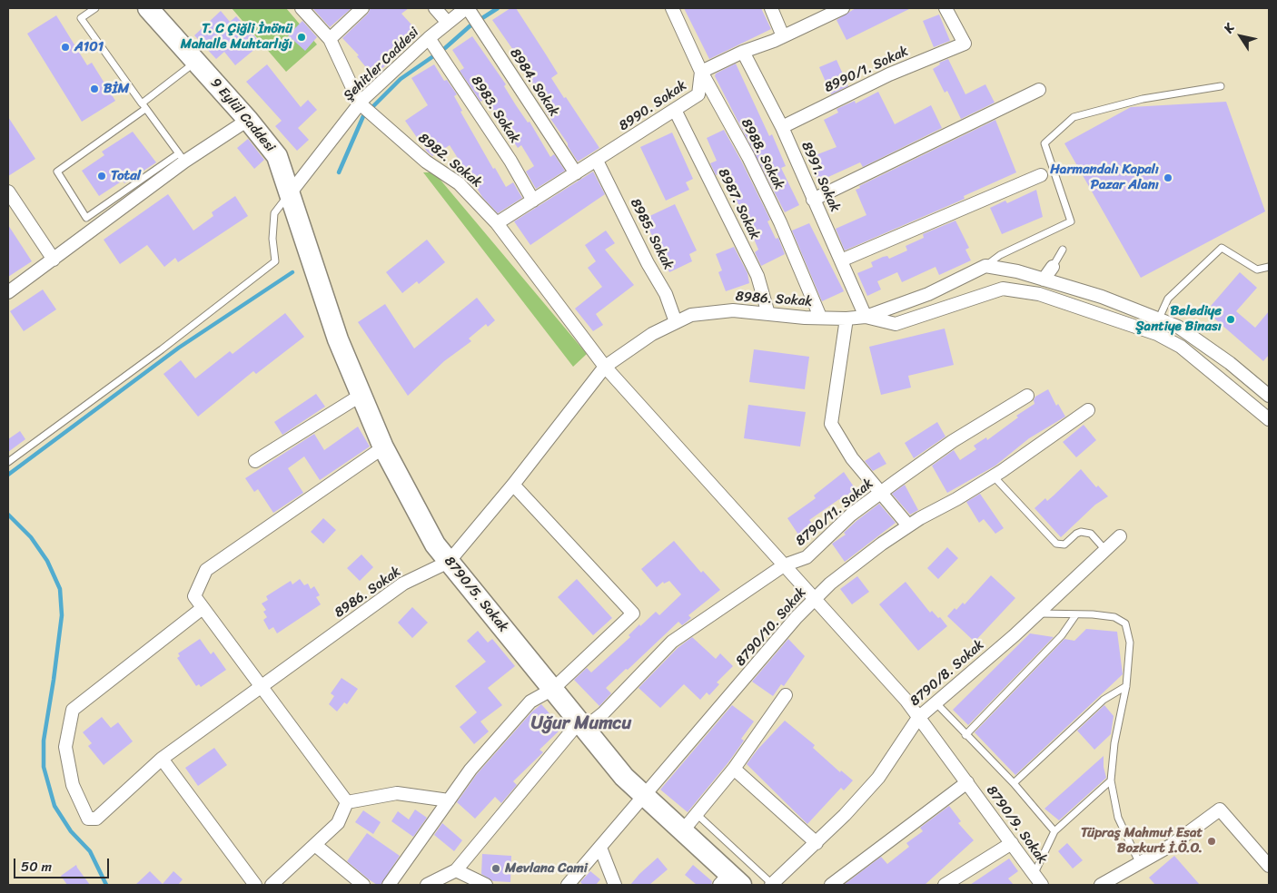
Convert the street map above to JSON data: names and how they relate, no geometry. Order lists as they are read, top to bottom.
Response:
{
  "streets": {
    "main road": ["9 Eylül Caddesi", "8790/5. Sokak"],
    "street": [
      "Şehitler Caddesi",
      "8990/1. Sokak",
      "8984. Sokak",
      "8990. Sokak",
      "8983. Sokak",
      "8988. Sokak",
      "8982. Sokak",
      "8991. Sokak",
      "8987. Sokak",
      "8985. Sokak",
      "8986. Sokak",
      "8790/11. Sokak",
      "8790/10. Sokak",
      "8790/8. Sokak",
      "8790/9. Sokak"
    ]
  },
  "crossings": [
    ["Şehitler Caddesi", "8984. Sokak"],
    ["Şehitler Caddesi", "8983. Sokak"],
    ["Şehitler Caddesi", "9 Eylül Caddesi"],
    ["Şehitler Caddesi", "8982. Sokak"],
    ["8990/1. Sokak", "8991. Sokak"],
    ["8984. Sokak", "8990. Sokak"],
    ["8990. Sokak", "8983. Sokak"],
    ["8990. Sokak", "8988. Sokak"],
    ["8990. Sokak", "8982. Sokak"],
    ["8990. Sokak", "8987. Sokak"],
    ["8990. Sokak", "8985. Sokak"],
    ["9 Eylül Caddesi", "8790/5. Sokak"],
    ["8988. Sokak", "8986. Sokak"],
    ["8982. Sokak", "8986. Sokak"],
    ["8982. Sokak", "8790/11. Sokak"],
    ["8982. Sokak", "8790/9. Sokak"],
    ["8991. Sokak", "8986. Sokak"],
    ["8987. Sokak", "8986. Sokak"],
    ["8985. Sokak", "8986. Sokak"],
    ["8986. Sokak", "8790/5. Sokak"],
    ["8790/11. Sokak", "8790/5. Sokak"],
    ["8790/11. Sokak", "8790/9. Sokak"],
    ["8790/5. Sokak", "8790/10. Sokak"],
    ["8790/10. Sokak", "8790/9. Sokak"],
    ["8790/8. Sokak", "8790/9. Sokak"]
  ],
  "districts": ["Uğur Mumcu"],
  "places": [
    "T. C Çiğli İnönü Mahalle Muhtarlığı",
    "A101",
    "BİM",
    "Total",
    "Harmandalı Kapalı Pazar Alanı",
    "Belediye Şantiye Binası",
    "Tüpraş Mahmut Esat Bozkurt İ.Ö.O.",
    "Mevlana Cami"
  ],
  "scale_bar": "50 m",
  "north": "top left"
}
